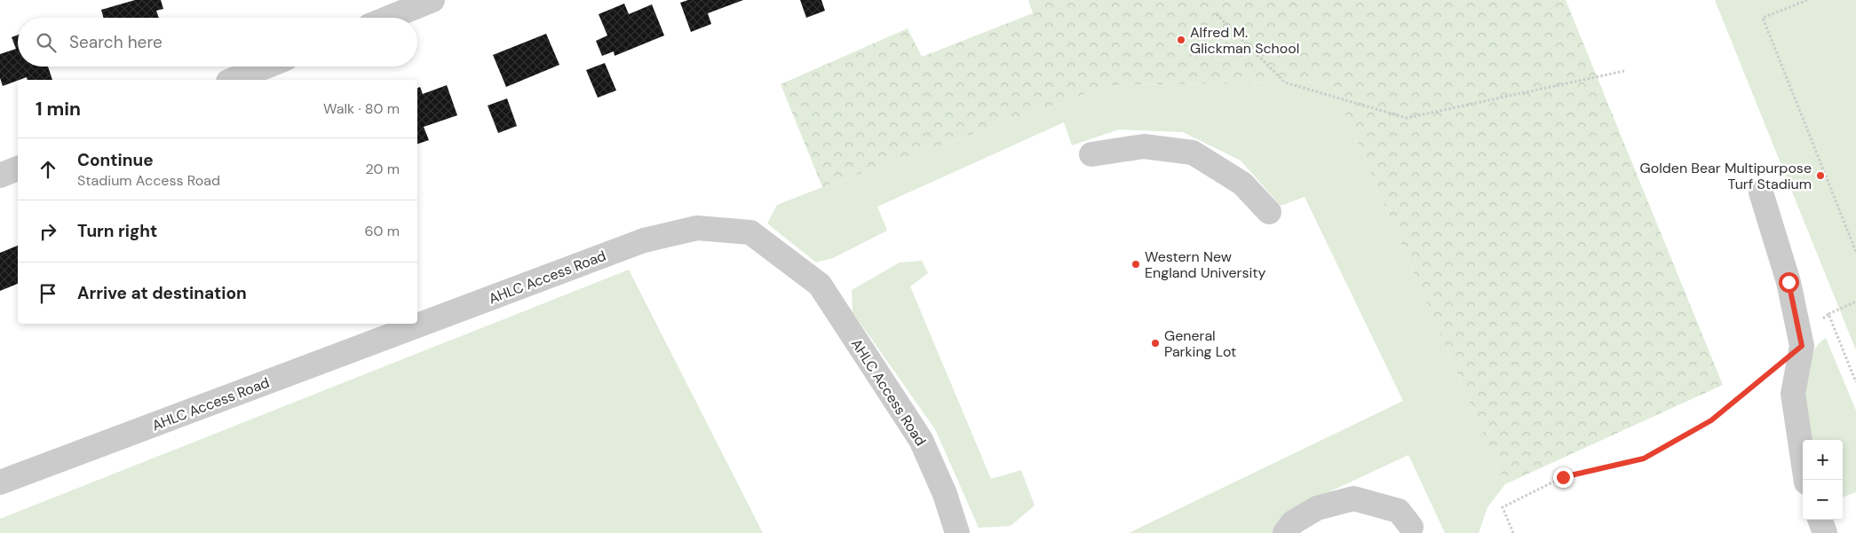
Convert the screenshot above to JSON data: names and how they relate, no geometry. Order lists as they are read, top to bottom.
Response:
{
  "streets": {
    "street": ["AHLC Access Road"]
  },
  "places": [
    "Alfred M. Glickman School",
    "Golden Bear Multipurpose Turf Stadium",
    "Western New England University",
    "General Parking Lot"
  ],
  "page": {
    "search": "Search here",
    "heading": ["1 min", "Walk · 80 m"],
    "list": [
      ["Continue", "Stadium Access Road", "20 m"],
      ["Turn right", "60 m"],
      "Arrive at destination"
    ],
    "map_buttons": ["+", "−"]
  }
}
